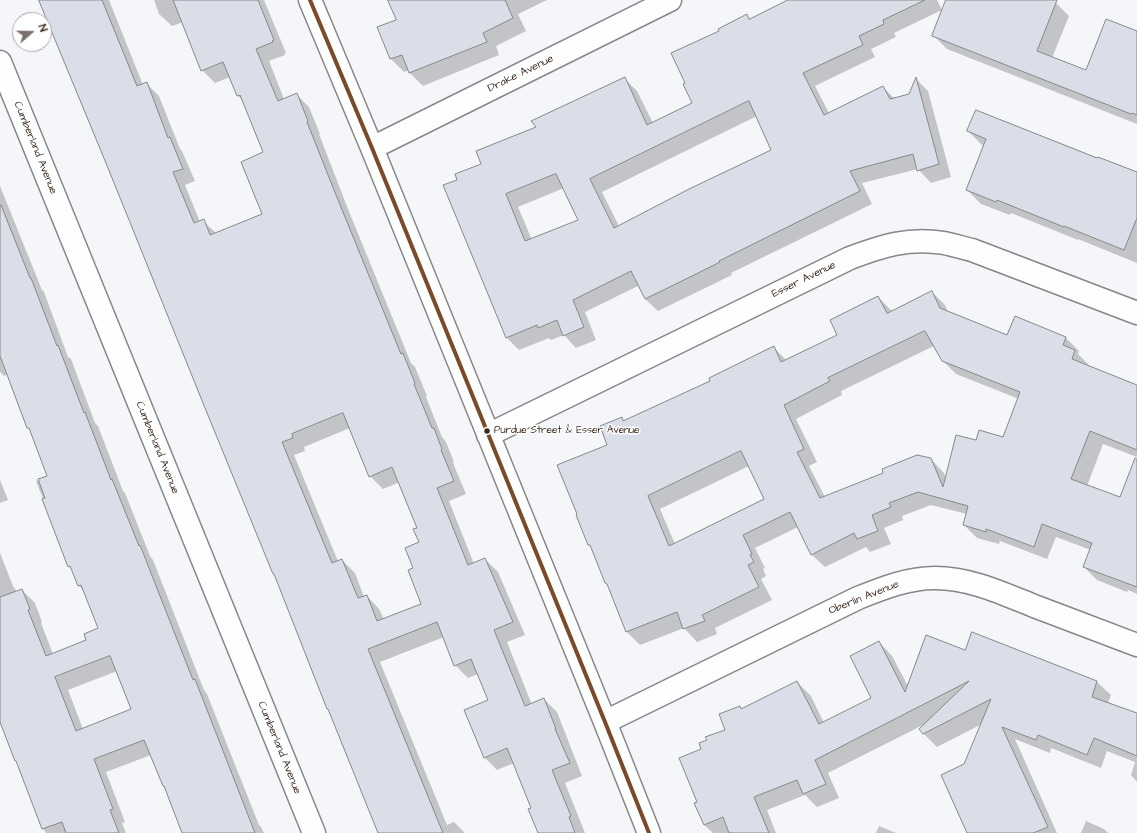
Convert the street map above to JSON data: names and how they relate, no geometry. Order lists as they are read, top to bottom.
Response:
{
  "streets": {
    "street": [
      "Drake Avenue",
      "Cumberland Avenue",
      "Esser Avenue",
      "Oberlin Avenue"
    ]
  },
  "places": ["Purdue Street & Esser Avenue"],
  "north": "right"
}
